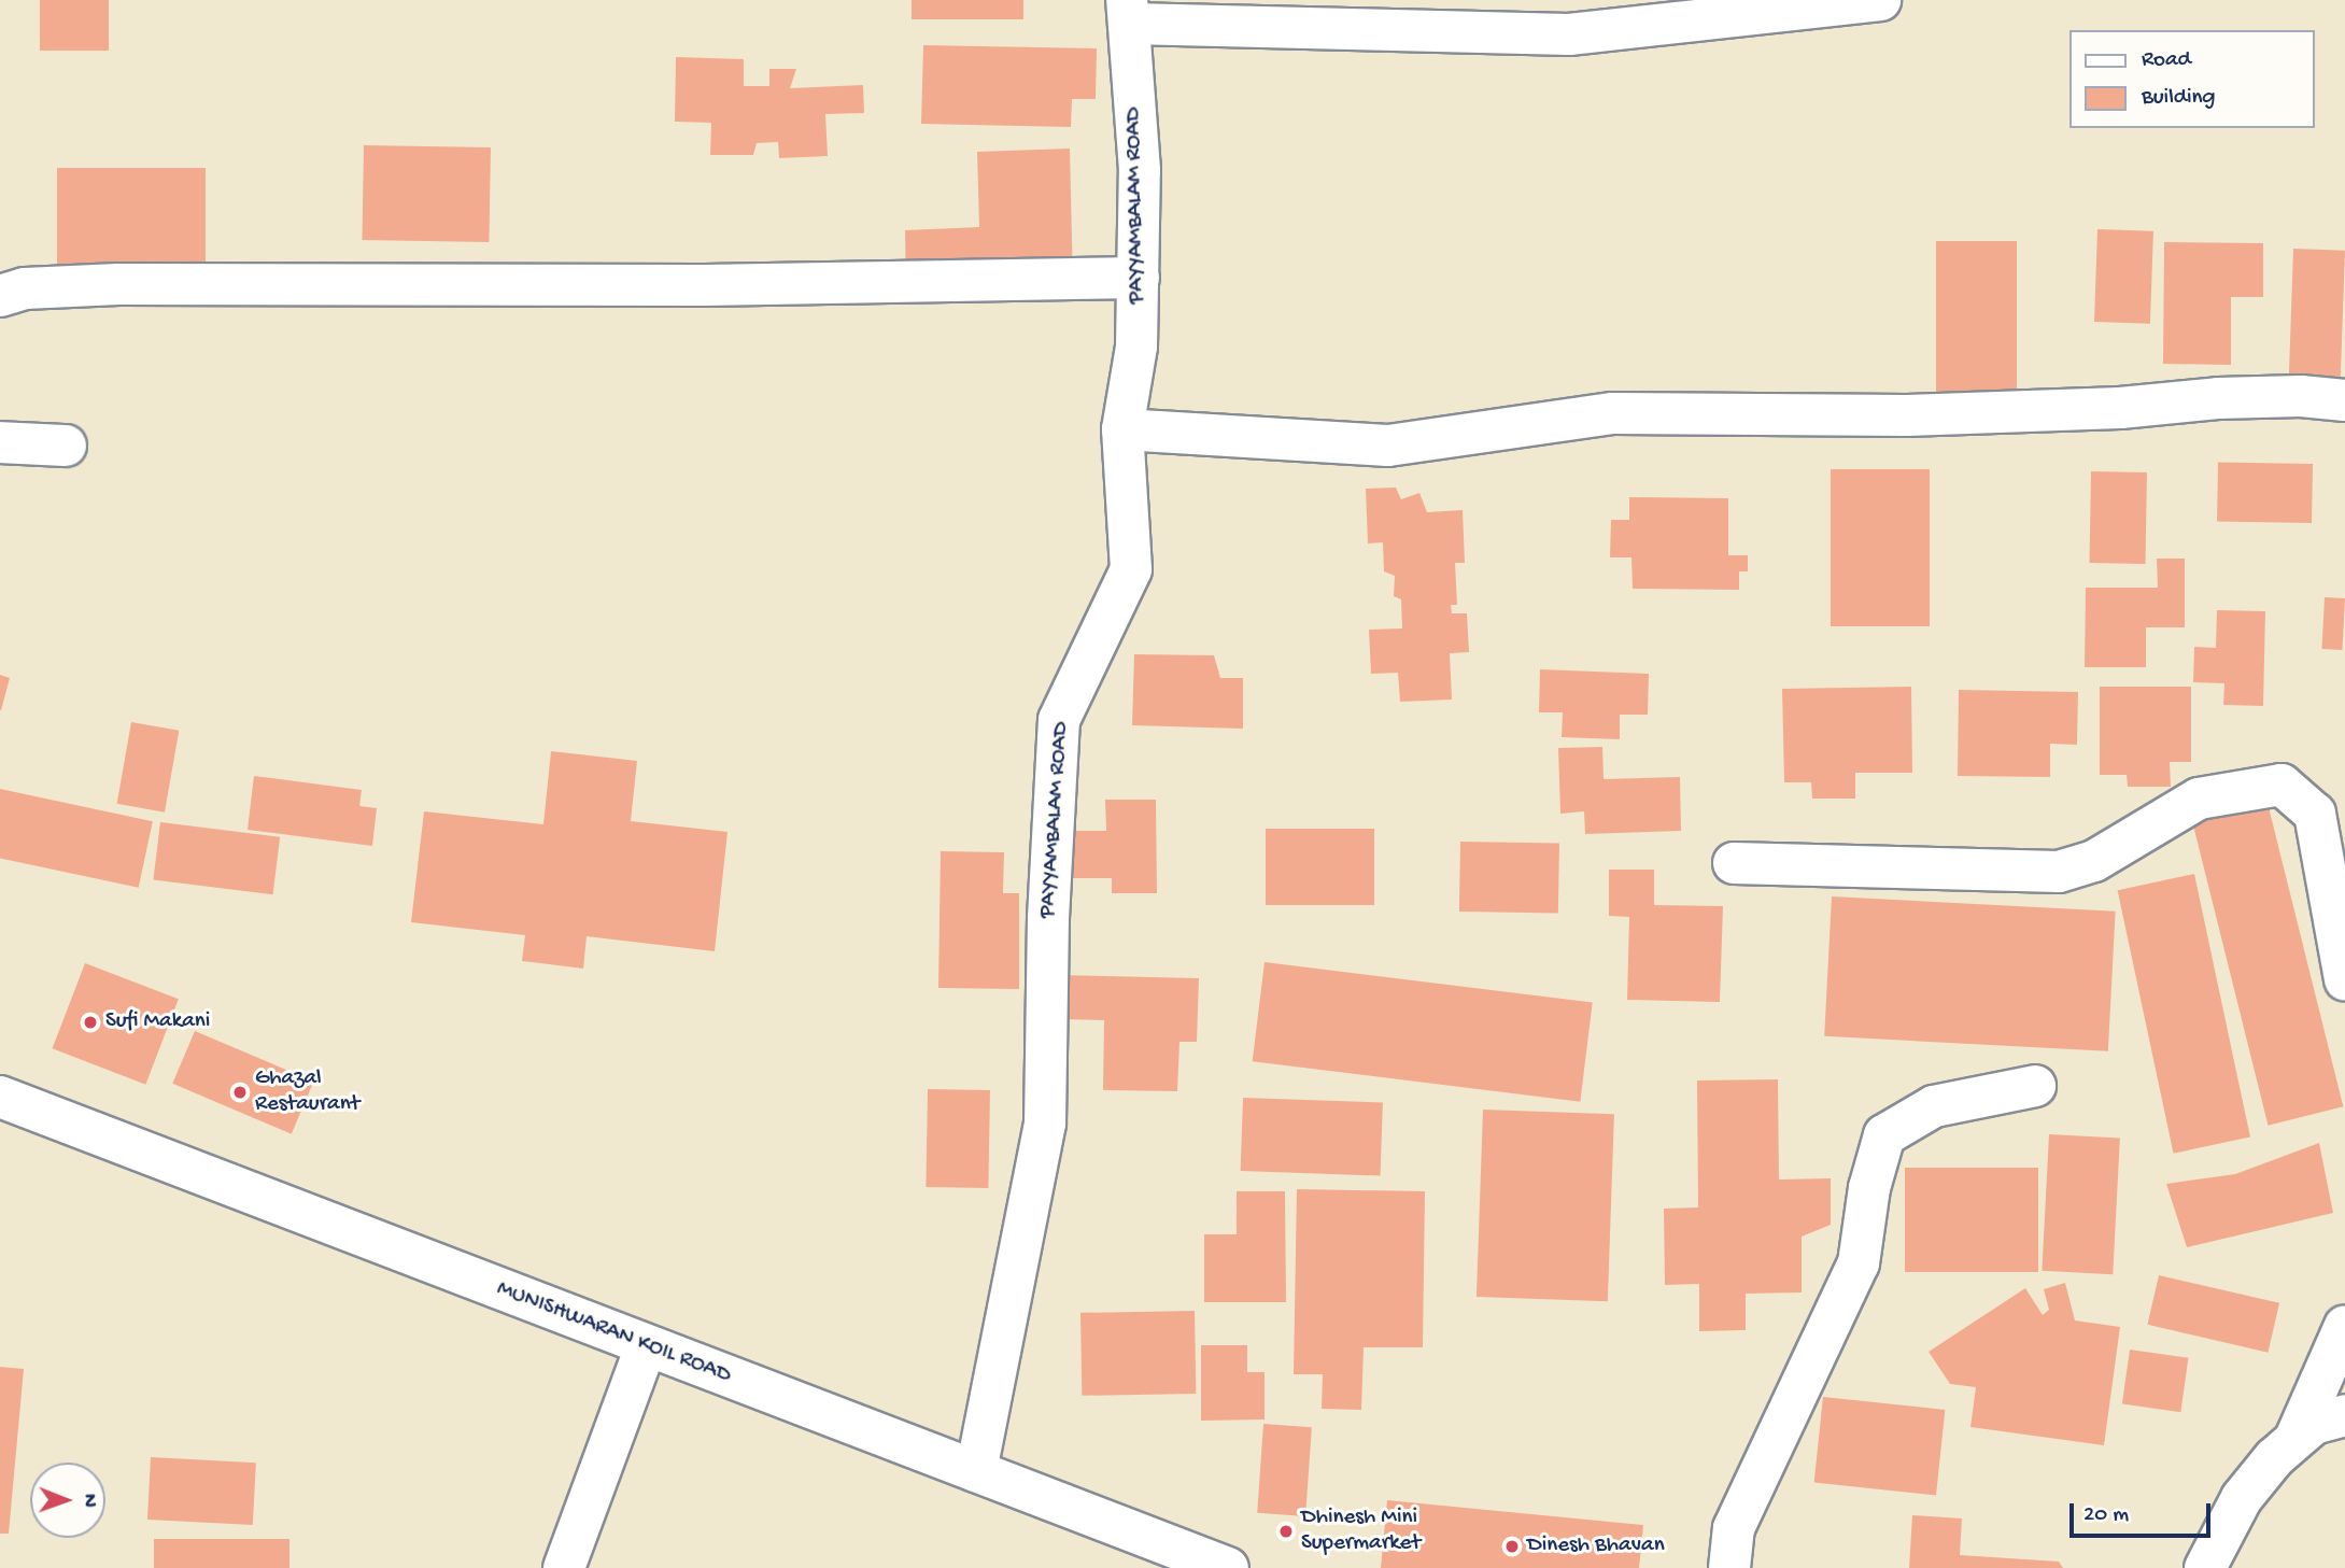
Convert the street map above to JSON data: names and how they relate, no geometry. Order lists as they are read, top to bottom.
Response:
{
  "streets": {
    "street": ["PAYYAMBALAM ROAD", "MUNISHWARAN KOIL ROAD"]
  },
  "crossings": [
    ["PAYYAMBALAM ROAD", "MUNISHWARAN KOIL ROAD"]
  ],
  "places": [
    "Sufi Makani",
    "Ghazal Restaurant",
    "Dhinesh Mini Supermarket",
    "Dinesh Bhavan"
  ],
  "legend": ["Road", "Building"],
  "scale_bar": "20 m",
  "north": "right"
}
